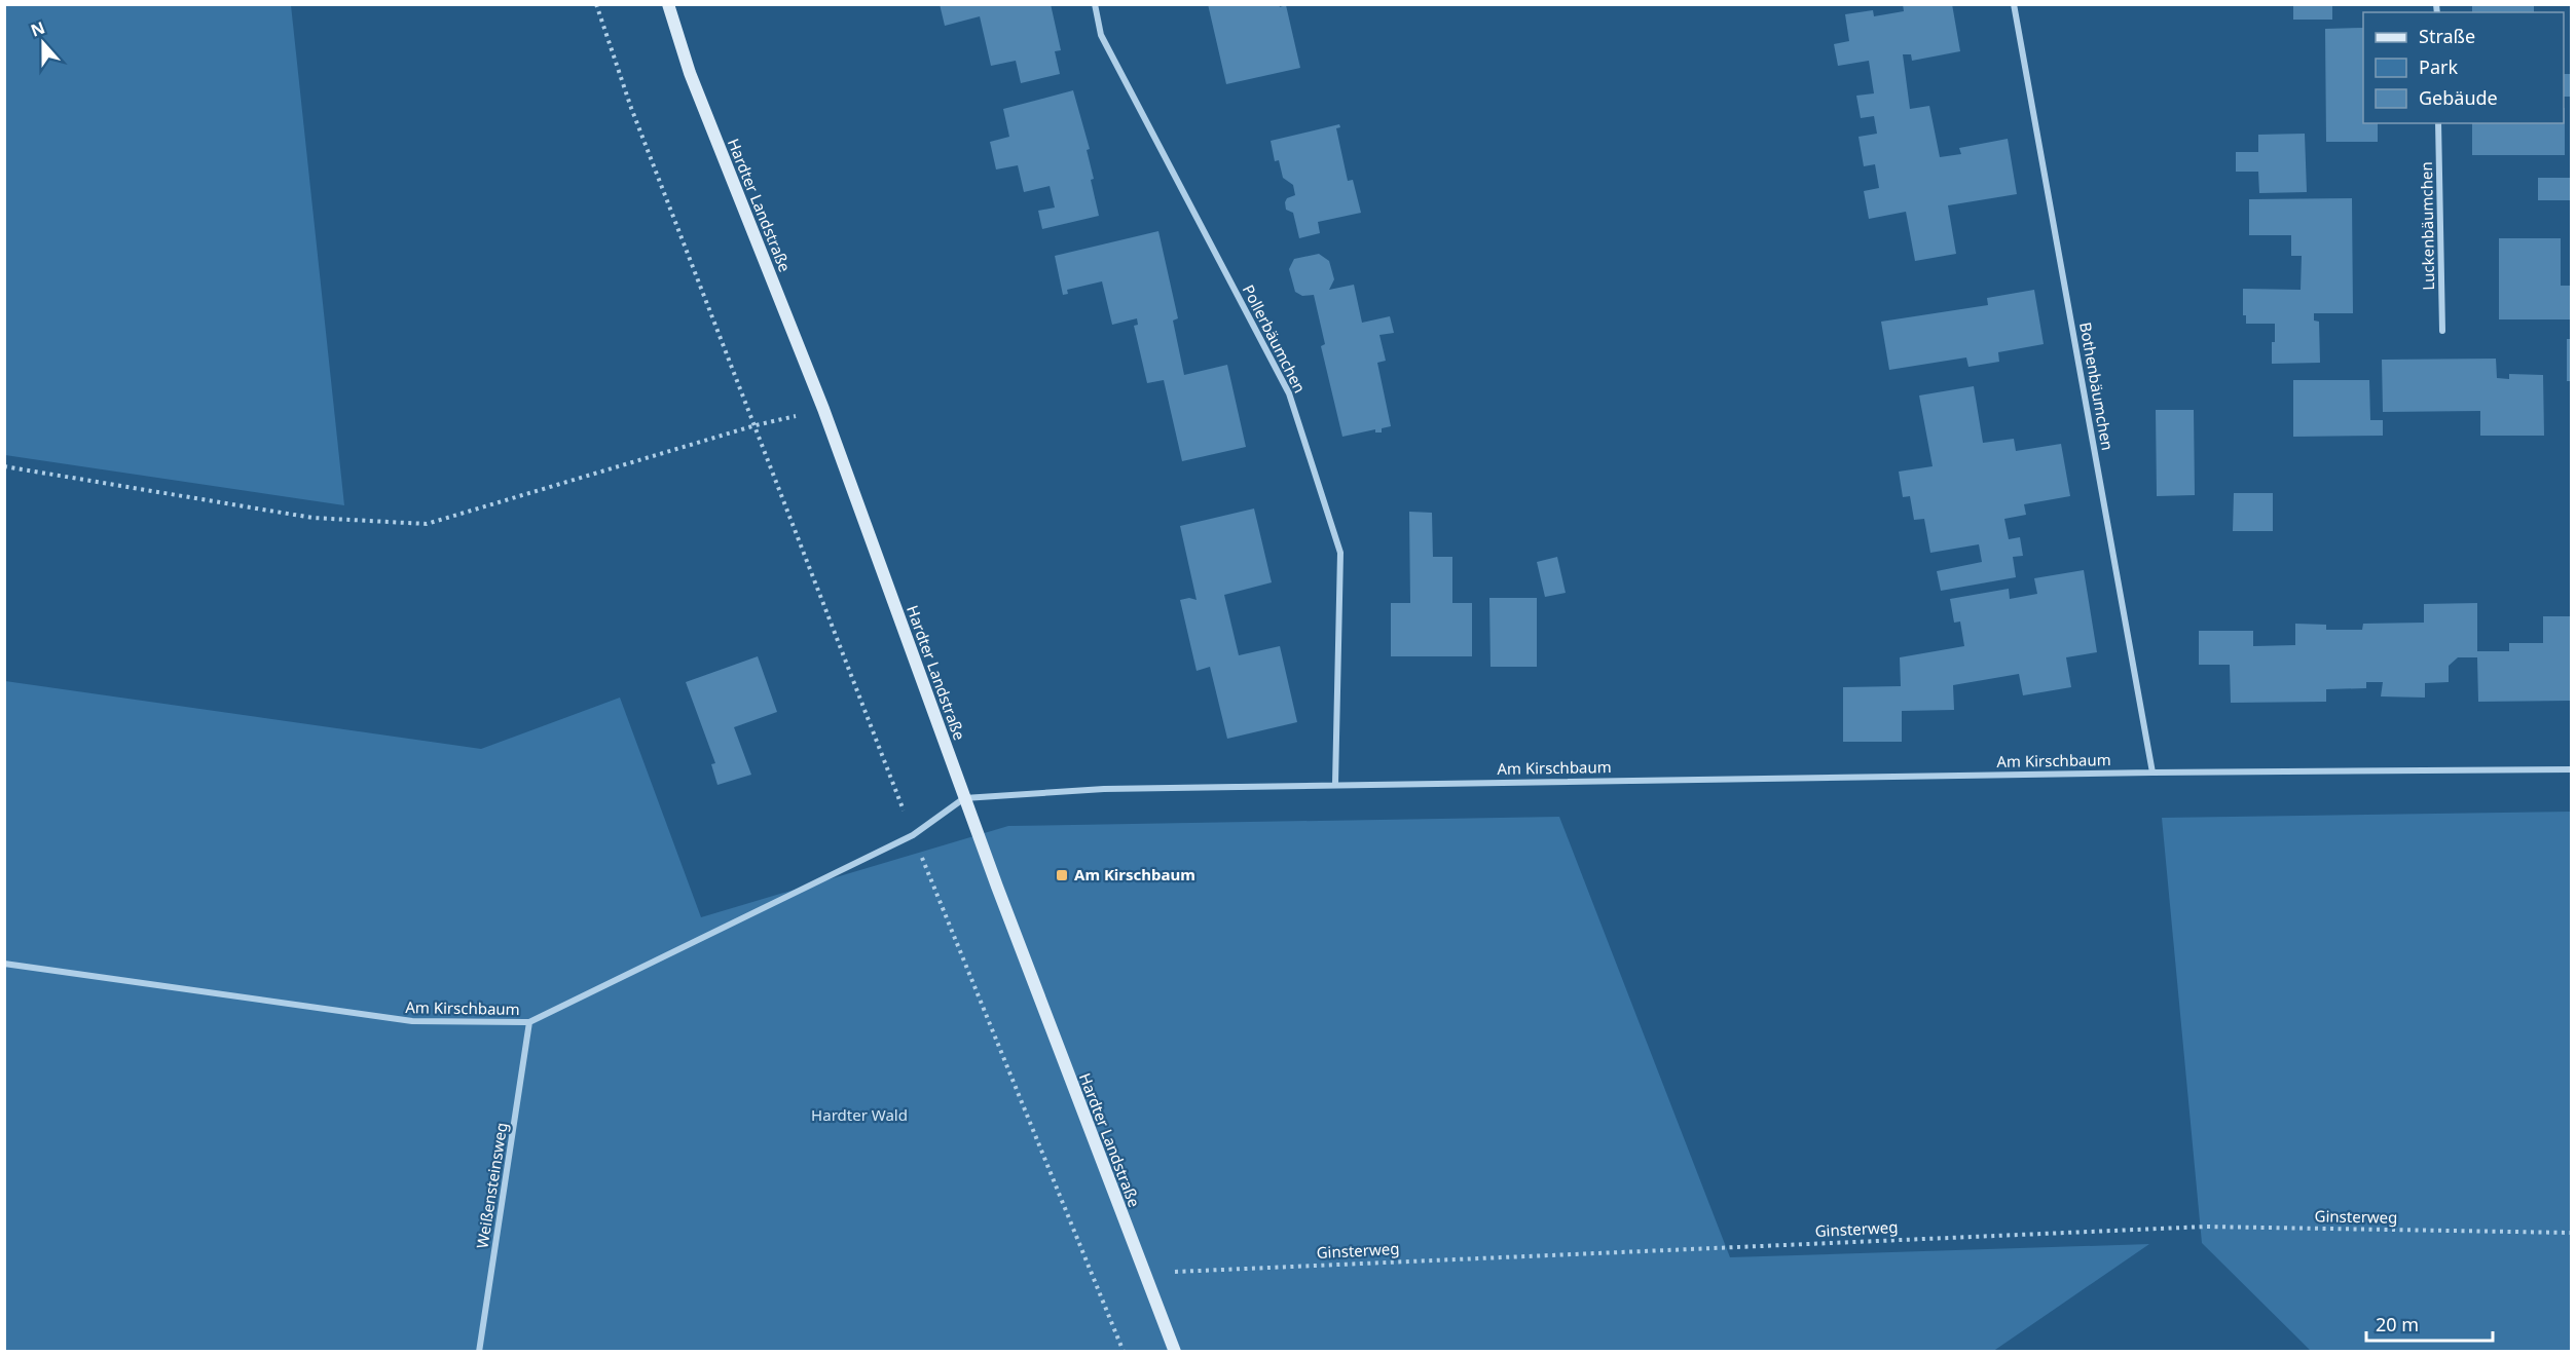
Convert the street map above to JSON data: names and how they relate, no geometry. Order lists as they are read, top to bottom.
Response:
{
  "streets": {
    "main road": ["Hardter Landstraße"],
    "street": [
      "Luckenbäumchen",
      "Pollerbäumchen",
      "Bothenbäumchen",
      "Am Kirschbaum",
      "Weißensteinsweg"
    ],
    "path": ["Ginsterweg"]
  },
  "crossings": [
    ["Hardter Landstraße", "Am Kirschbaum"],
    ["Hardter Landstraße", "Ginsterweg"],
    ["Pollerbäumchen", "Am Kirschbaum"],
    ["Bothenbäumchen", "Am Kirschbaum"],
    ["Am Kirschbaum", "Weißensteinsweg"]
  ],
  "parks": ["Hardter Wald"],
  "places": {
    "transit": ["Am Kirschbaum"]
  },
  "legend": ["Straße", "Park", "Gebäude"],
  "scale_bar": "20 m",
  "north": "top"
}
